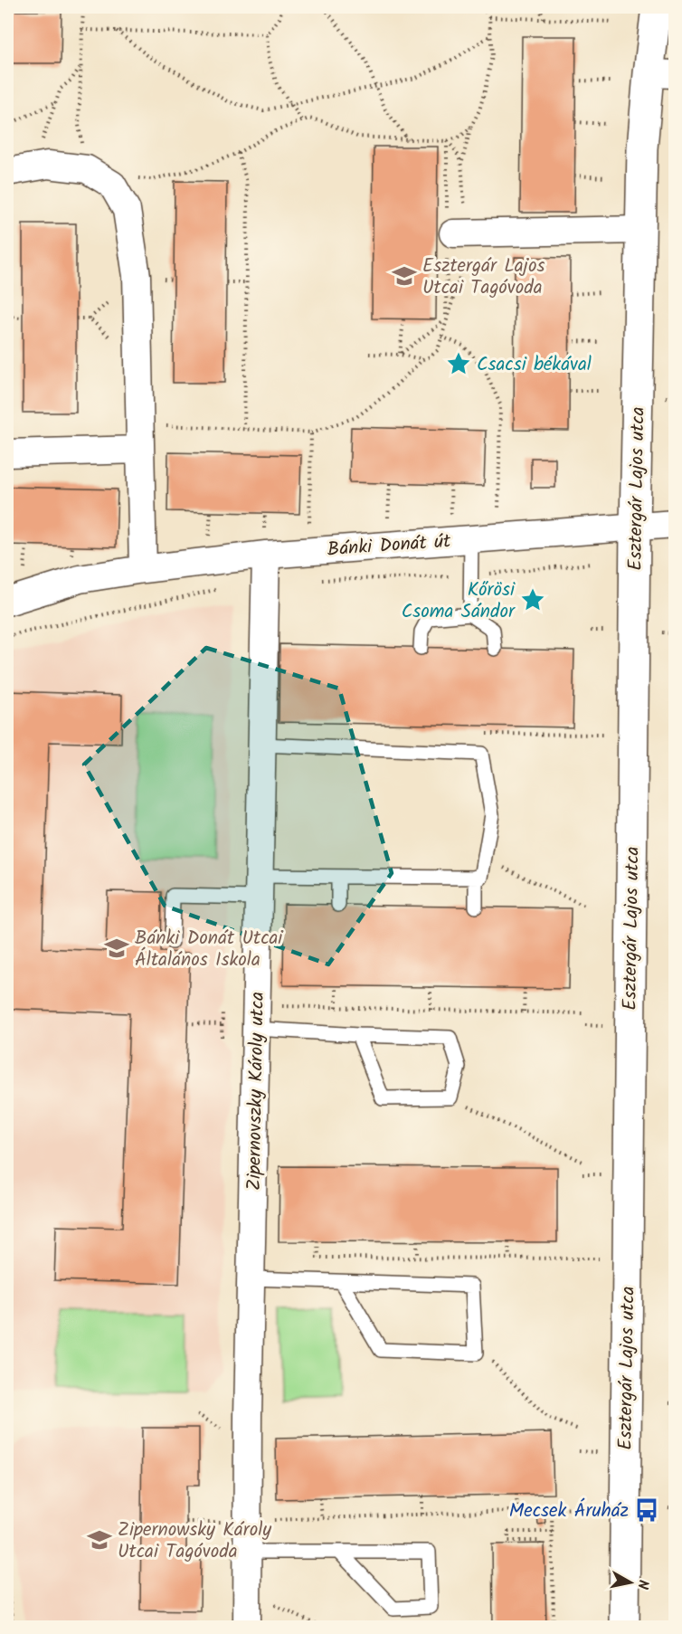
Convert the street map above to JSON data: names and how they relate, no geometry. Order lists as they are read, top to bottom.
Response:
{
  "streets": {
    "street": ["Esztergár Lajos utca", "Bánki Donát út", "Zipernovszky Károly utca"]
  },
  "crossings": [
    ["Esztergár Lajos utca", "Bánki Donát út"],
    ["Bánki Donát út", "Zipernovszky Károly utca"]
  ],
  "places": {
    "school or university": ["Esztergár Lajos Utcai Tagóvoda", "Bánki Donát Utcai Általános Iskola", "Zipernowsky Károly Utcai Tagóvoda"],
    "place": ["Csacsi békával", "Kőrösi Csoma Sándor"],
    "bus stop": ["Mecsek Áruház"]
  },
  "north": "right"
}
